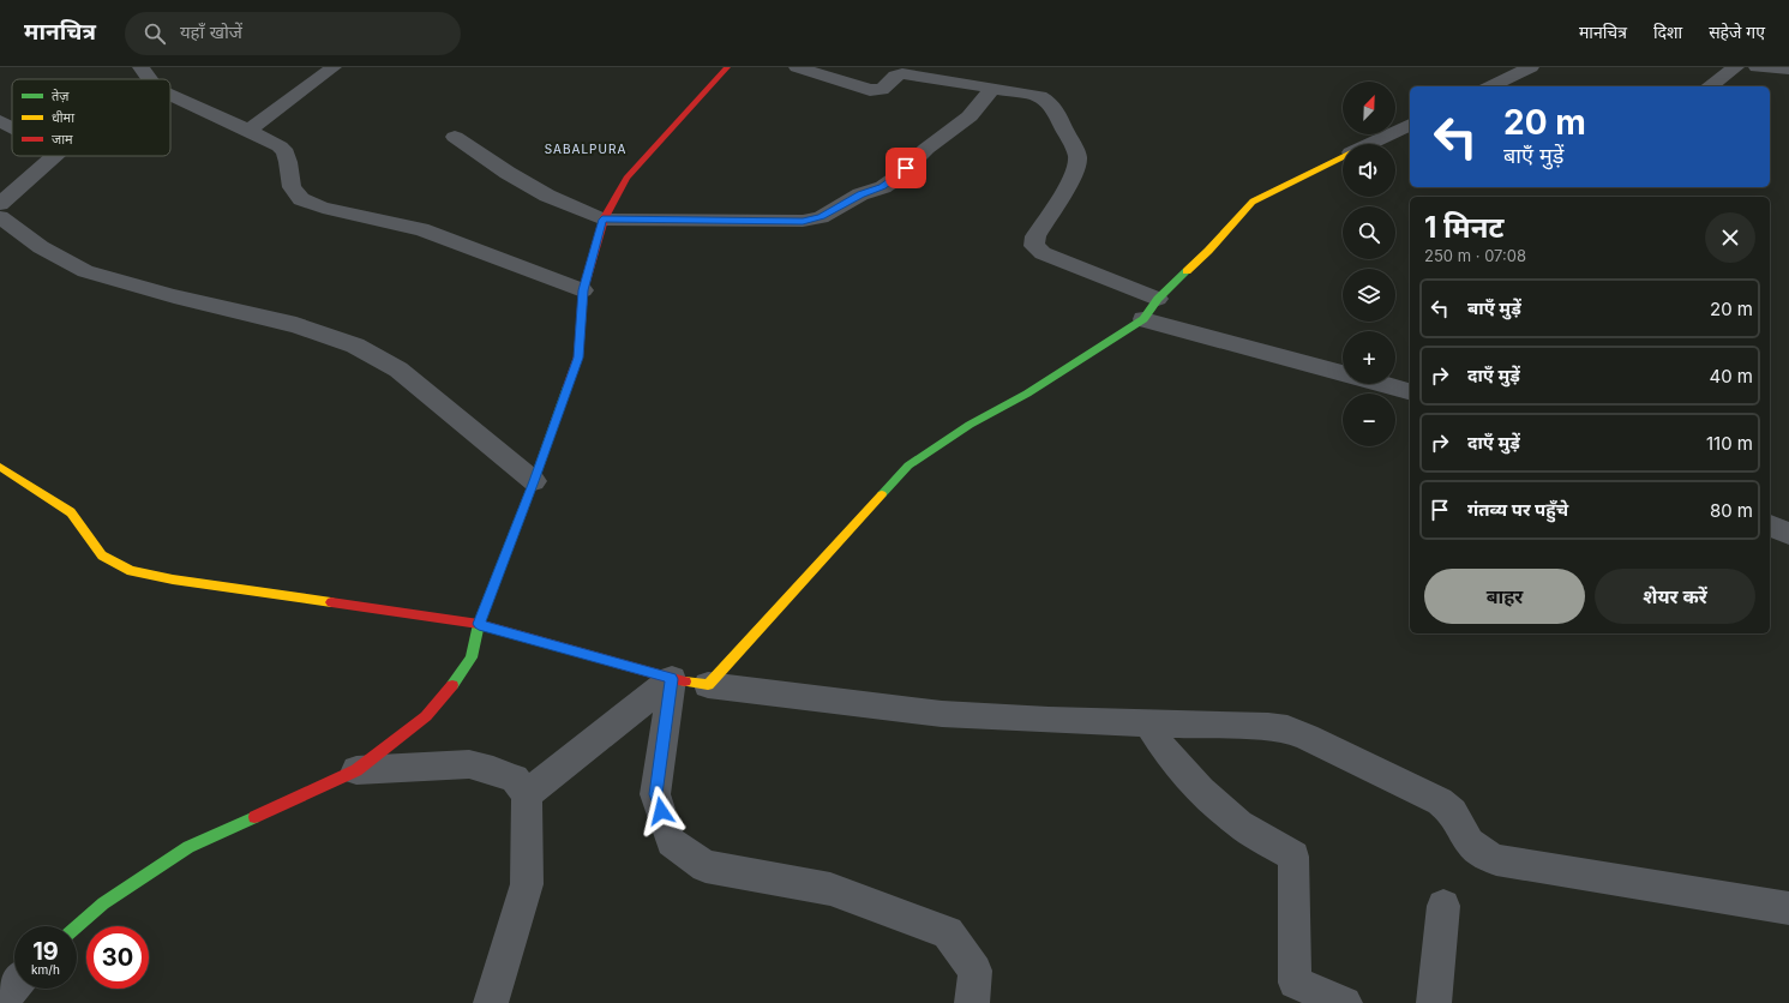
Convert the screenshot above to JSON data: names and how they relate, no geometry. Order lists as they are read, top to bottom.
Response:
{
  "districts": ["SABALPURA"],
  "legend": ["तेज़", "धीमा", "जाम"],
  "north": "top right",
  "page": {
    "header": "मानचित्र",
    "search": "यहाँ खोजें",
    "nav": ["मानचित्र", "दिशा", "सहेजे गए"],
    "map_buttons": ["+", "−"],
    "turn": ["20 m", "बाएँ मुड़ें"],
    "heading": ["1 मिनट", "250 m · 07:08"],
    "list": [
      {
        "name": "बाएँ मुड़ें",
        "value": "20 m"
      },
      {
        "name": "दाएँ मुड़ें",
        "value": "40 m"
      },
      {
        "name": "दाएँ मुड़ें",
        "value": "110 m"
      },
      {
        "name": "गंतव्य पर पहुँचे",
        "value": "80 m"
      }
    ],
    "buttons": ["बाहर", "शेयर करें"],
    "speed": "19 km/h",
    "limit": "30"
  }
}
